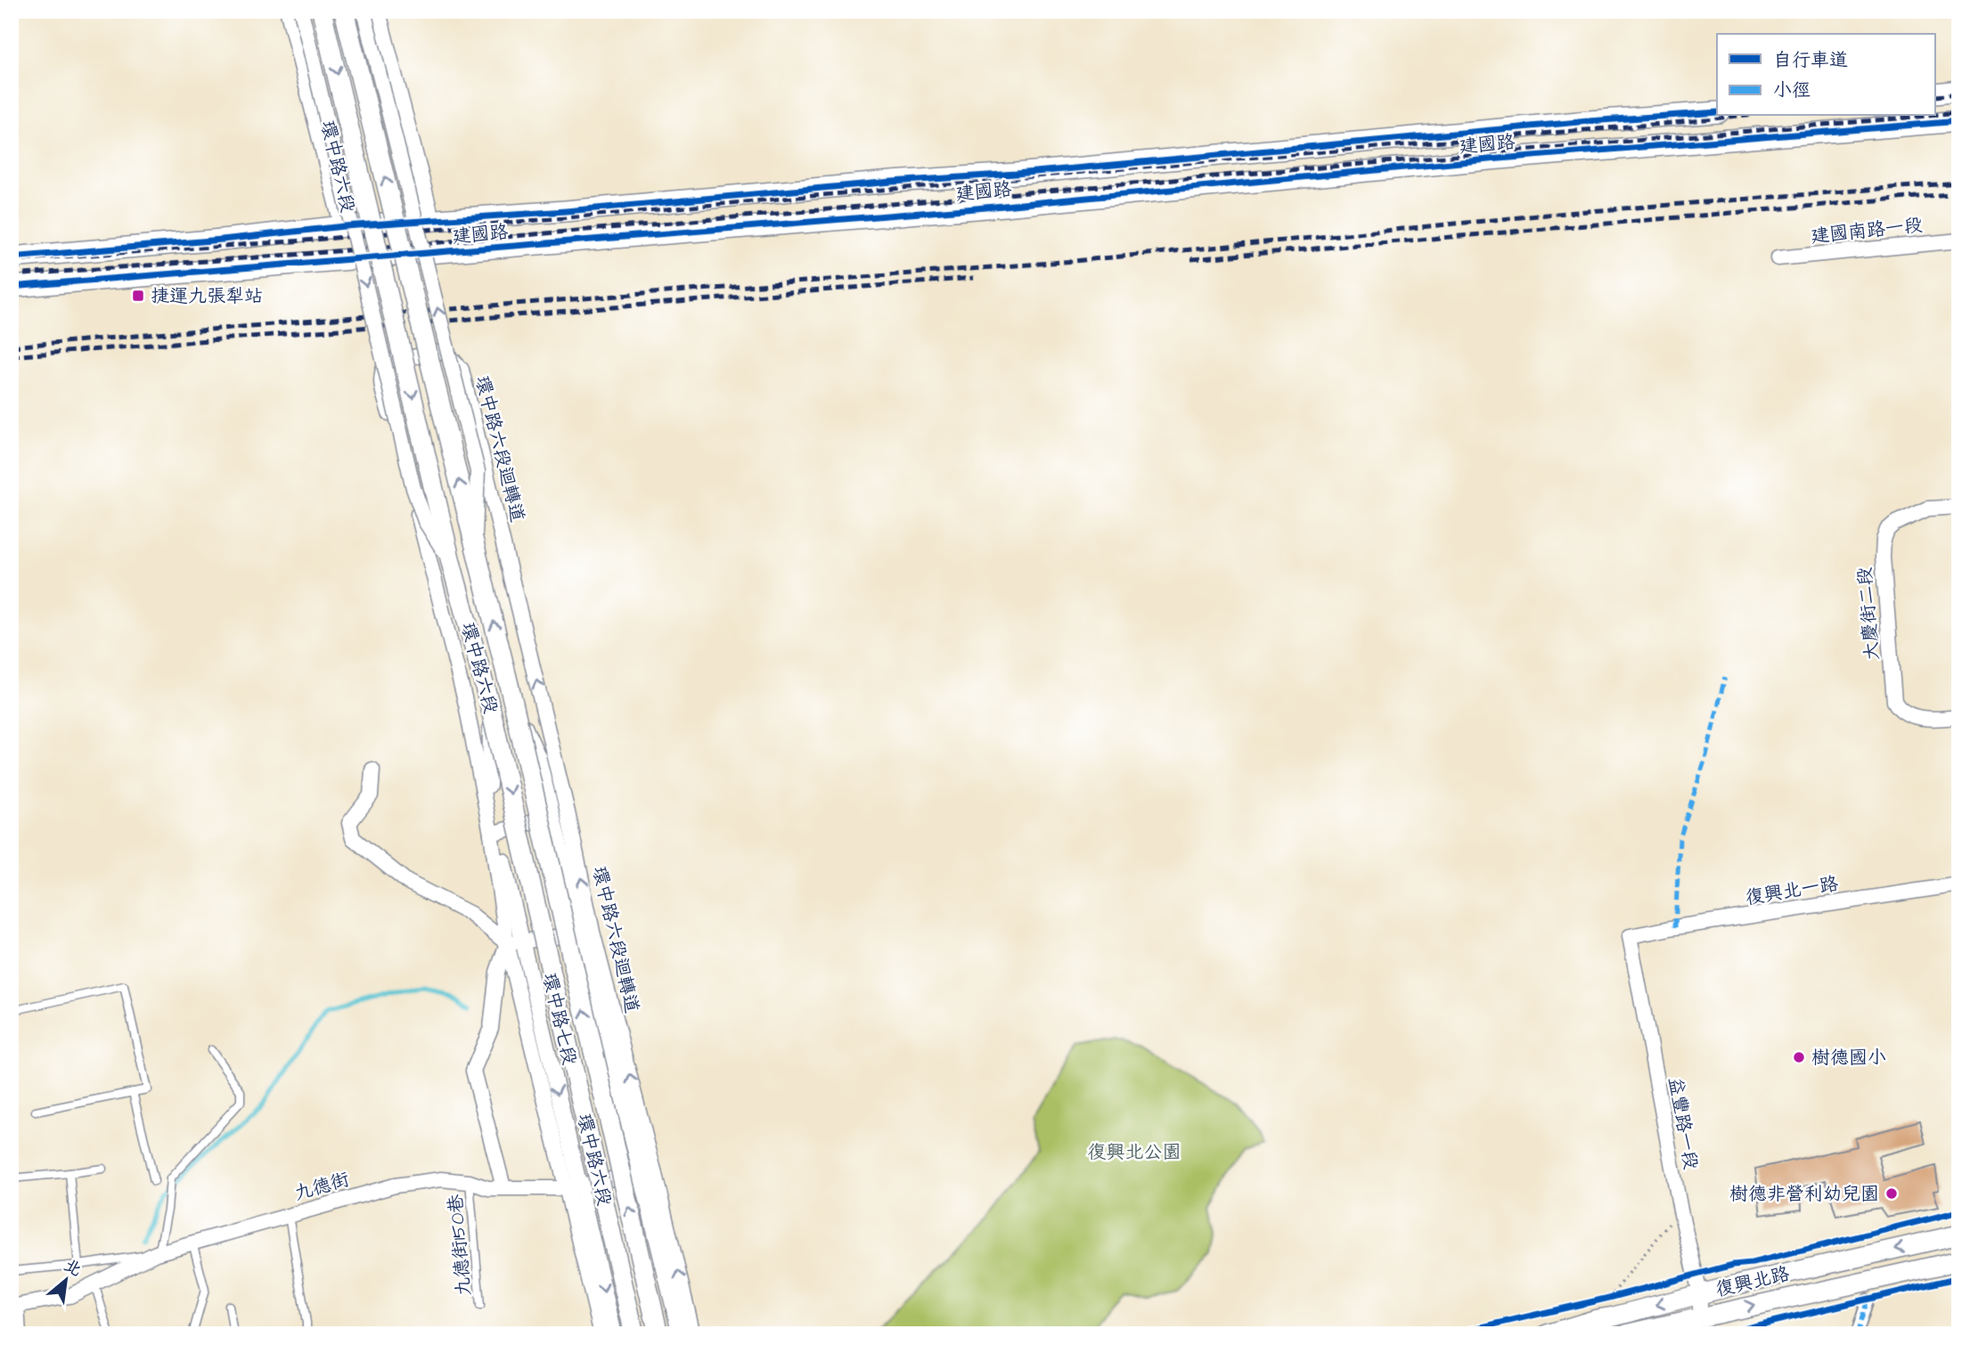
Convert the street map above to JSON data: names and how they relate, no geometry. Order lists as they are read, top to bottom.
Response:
{
  "streets": {
    "main road": ["建國路"],
    "street": [
      "環中路六段",
      "建國南路一段",
      "環中路六段迴轉道",
      "大慶街二段",
      "復興北一路",
      "環中路七段",
      "益豐路一段",
      "九德街",
      "復興北路"
    ],
    "lane": ["九德街150巷"]
  },
  "crossings": [
    ["建國路", "環中路六段"],
    ["環中路六段", "環中路六段迴轉道"],
    ["環中路六段", "環中路七段"],
    ["環中路六段", "九德街"],
    ["環中路六段迴轉道", "環中路七段"],
    ["環中路六段迴轉道", "九德街"],
    ["復興北一路", "益豐路一段"],
    ["環中路七段", "九德街"],
    ["益豐路一段", "復興北路"],
    ["九德街", "九德街150巷"]
  ],
  "parks": ["復興北公園"],
  "places": {
    "transit": ["捷運九張犁站"],
    "other": ["樹德國小", "樹德非營利幼兒園"]
  },
  "legend": ["自行車道", "小徑"],
  "north": "top right"
}
